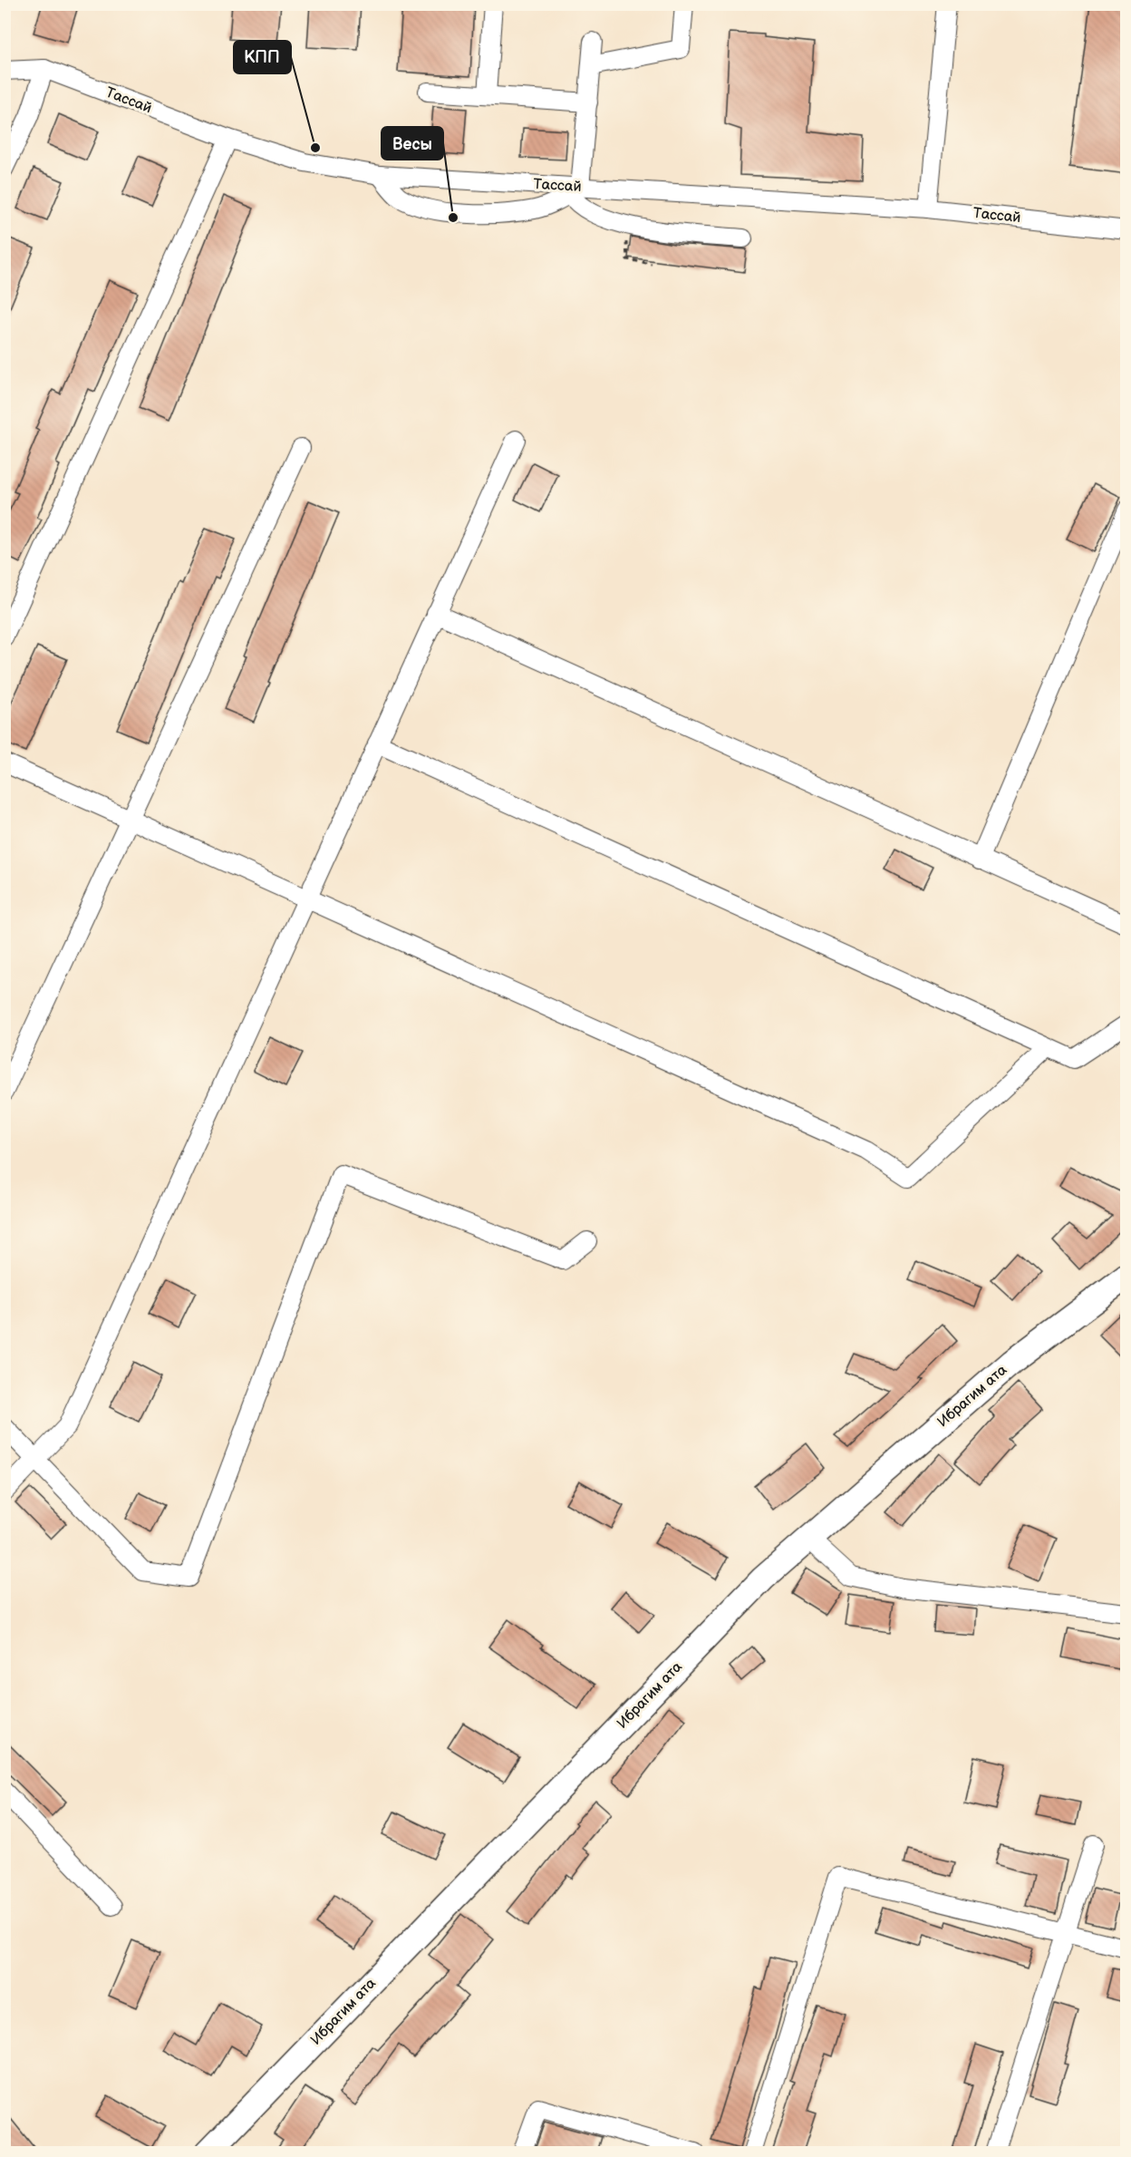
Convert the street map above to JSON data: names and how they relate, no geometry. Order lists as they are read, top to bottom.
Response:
{
  "streets": {
    "street": ["Тассай", "Ибрагим ата"]
  },
  "places": ["КПП", "Весы"]
}
